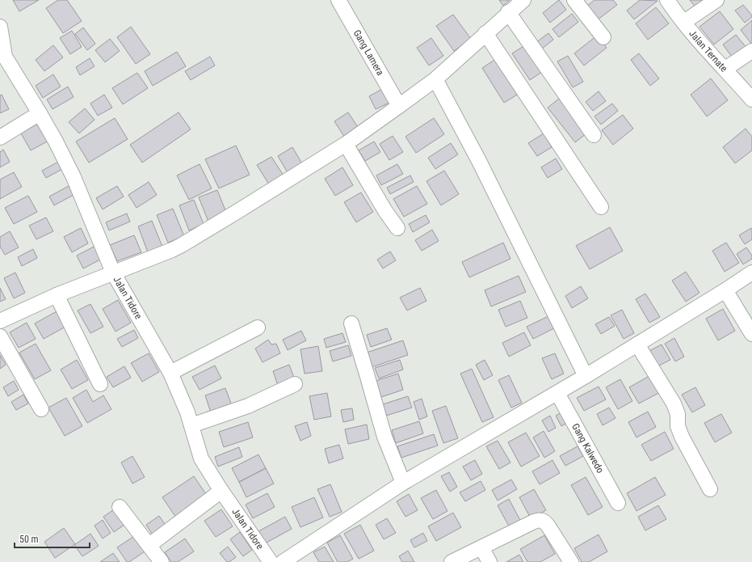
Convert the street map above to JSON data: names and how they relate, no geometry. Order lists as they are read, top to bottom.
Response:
{
  "streets": {
    "street": [
      "Jalan Ternate",
      "Gang Lamera",
      "Jalan Tidore",
      "Gang Kalwedo"
    ]
  },
  "scale_bar": "50 m"
}
